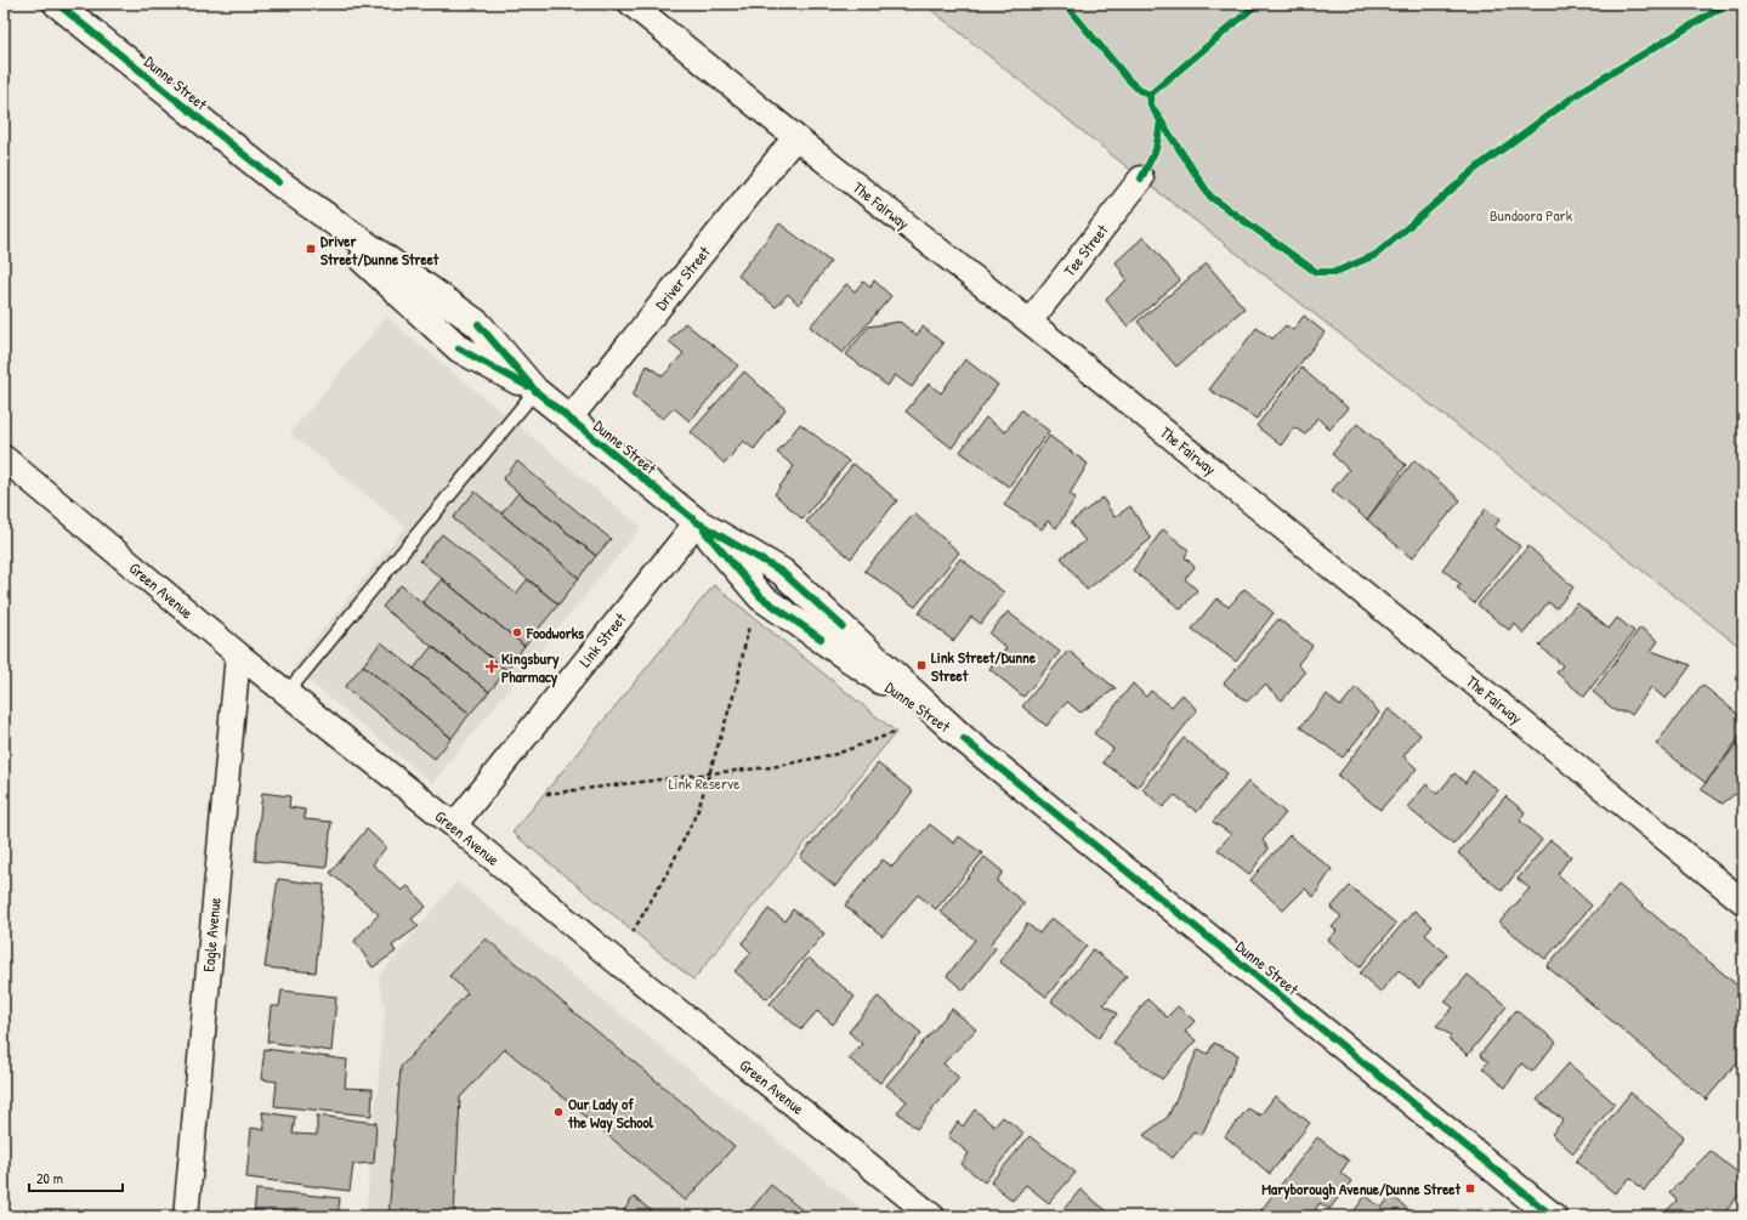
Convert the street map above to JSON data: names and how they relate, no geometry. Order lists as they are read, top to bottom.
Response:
{
  "streets": {
    "main road": ["Dunne Street"],
    "street": [
      "The Fairway",
      "Tee Street",
      "Driver Street",
      "Green Avenue",
      "Link Street",
      "Eagle Avenue"
    ]
  },
  "crossings": [
    ["Dunne Street", "Driver Street"],
    ["Dunne Street", "Link Street"],
    ["The Fairway", "Tee Street"],
    ["The Fairway", "Driver Street"],
    ["Green Avenue", "Link Street"],
    ["Green Avenue", "Eagle Avenue"]
  ],
  "parks": ["Bundoora Park", "Link Reserve"],
  "places": {
    "transit": ["Driver Street/Dunne Street", "Link Street/Dunne Street", "Maryborough Avenue/Dunne Street"],
    "other": ["Foodworks", "Our Lady of the Way School"],
    "health": ["Kingsbury Pharmacy"]
  },
  "scale_bar": "20 m"
}
